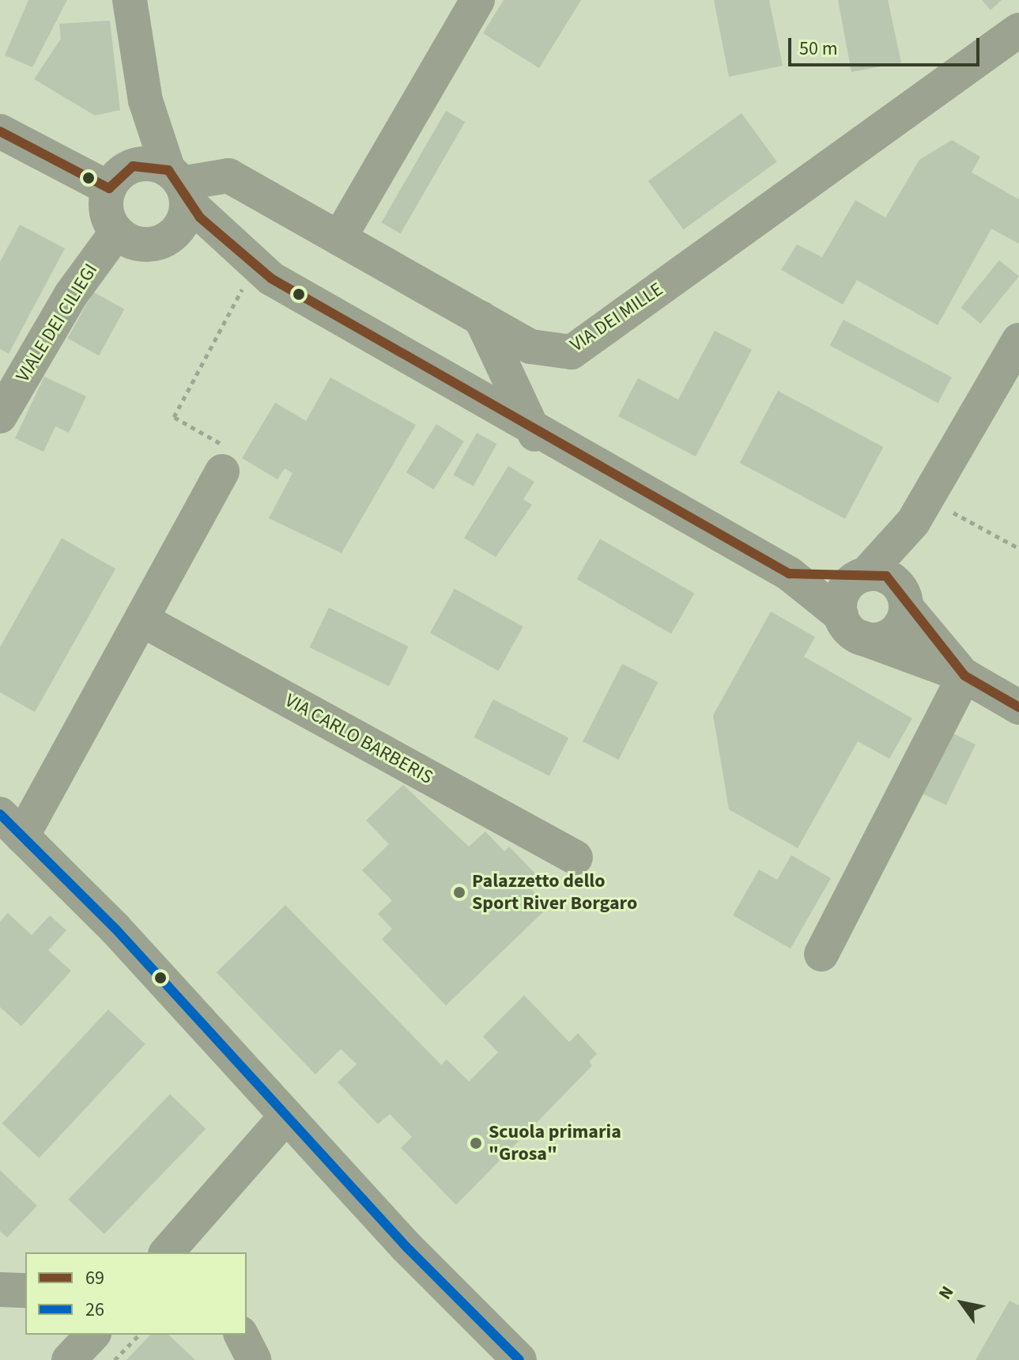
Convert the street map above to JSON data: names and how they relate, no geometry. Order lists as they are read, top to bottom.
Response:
{
  "streets": {
    "street": ["VIA DEI MILLE", "VIALE DEI CILIEGI", "VIA CARLO BARBERIS"]
  },
  "crossings": [
    ["VIA DEI MILLE", "VIALE DEI CILIEGI"]
  ],
  "places": ["Palazzetto dello Sport River Borgaro", "Scuola primaria \"Grosa\""],
  "lines": ["transit line 69", "transit line 26"],
  "legend": ["69", "26"],
  "scale_bar": "50 m",
  "north": "top left"
}
